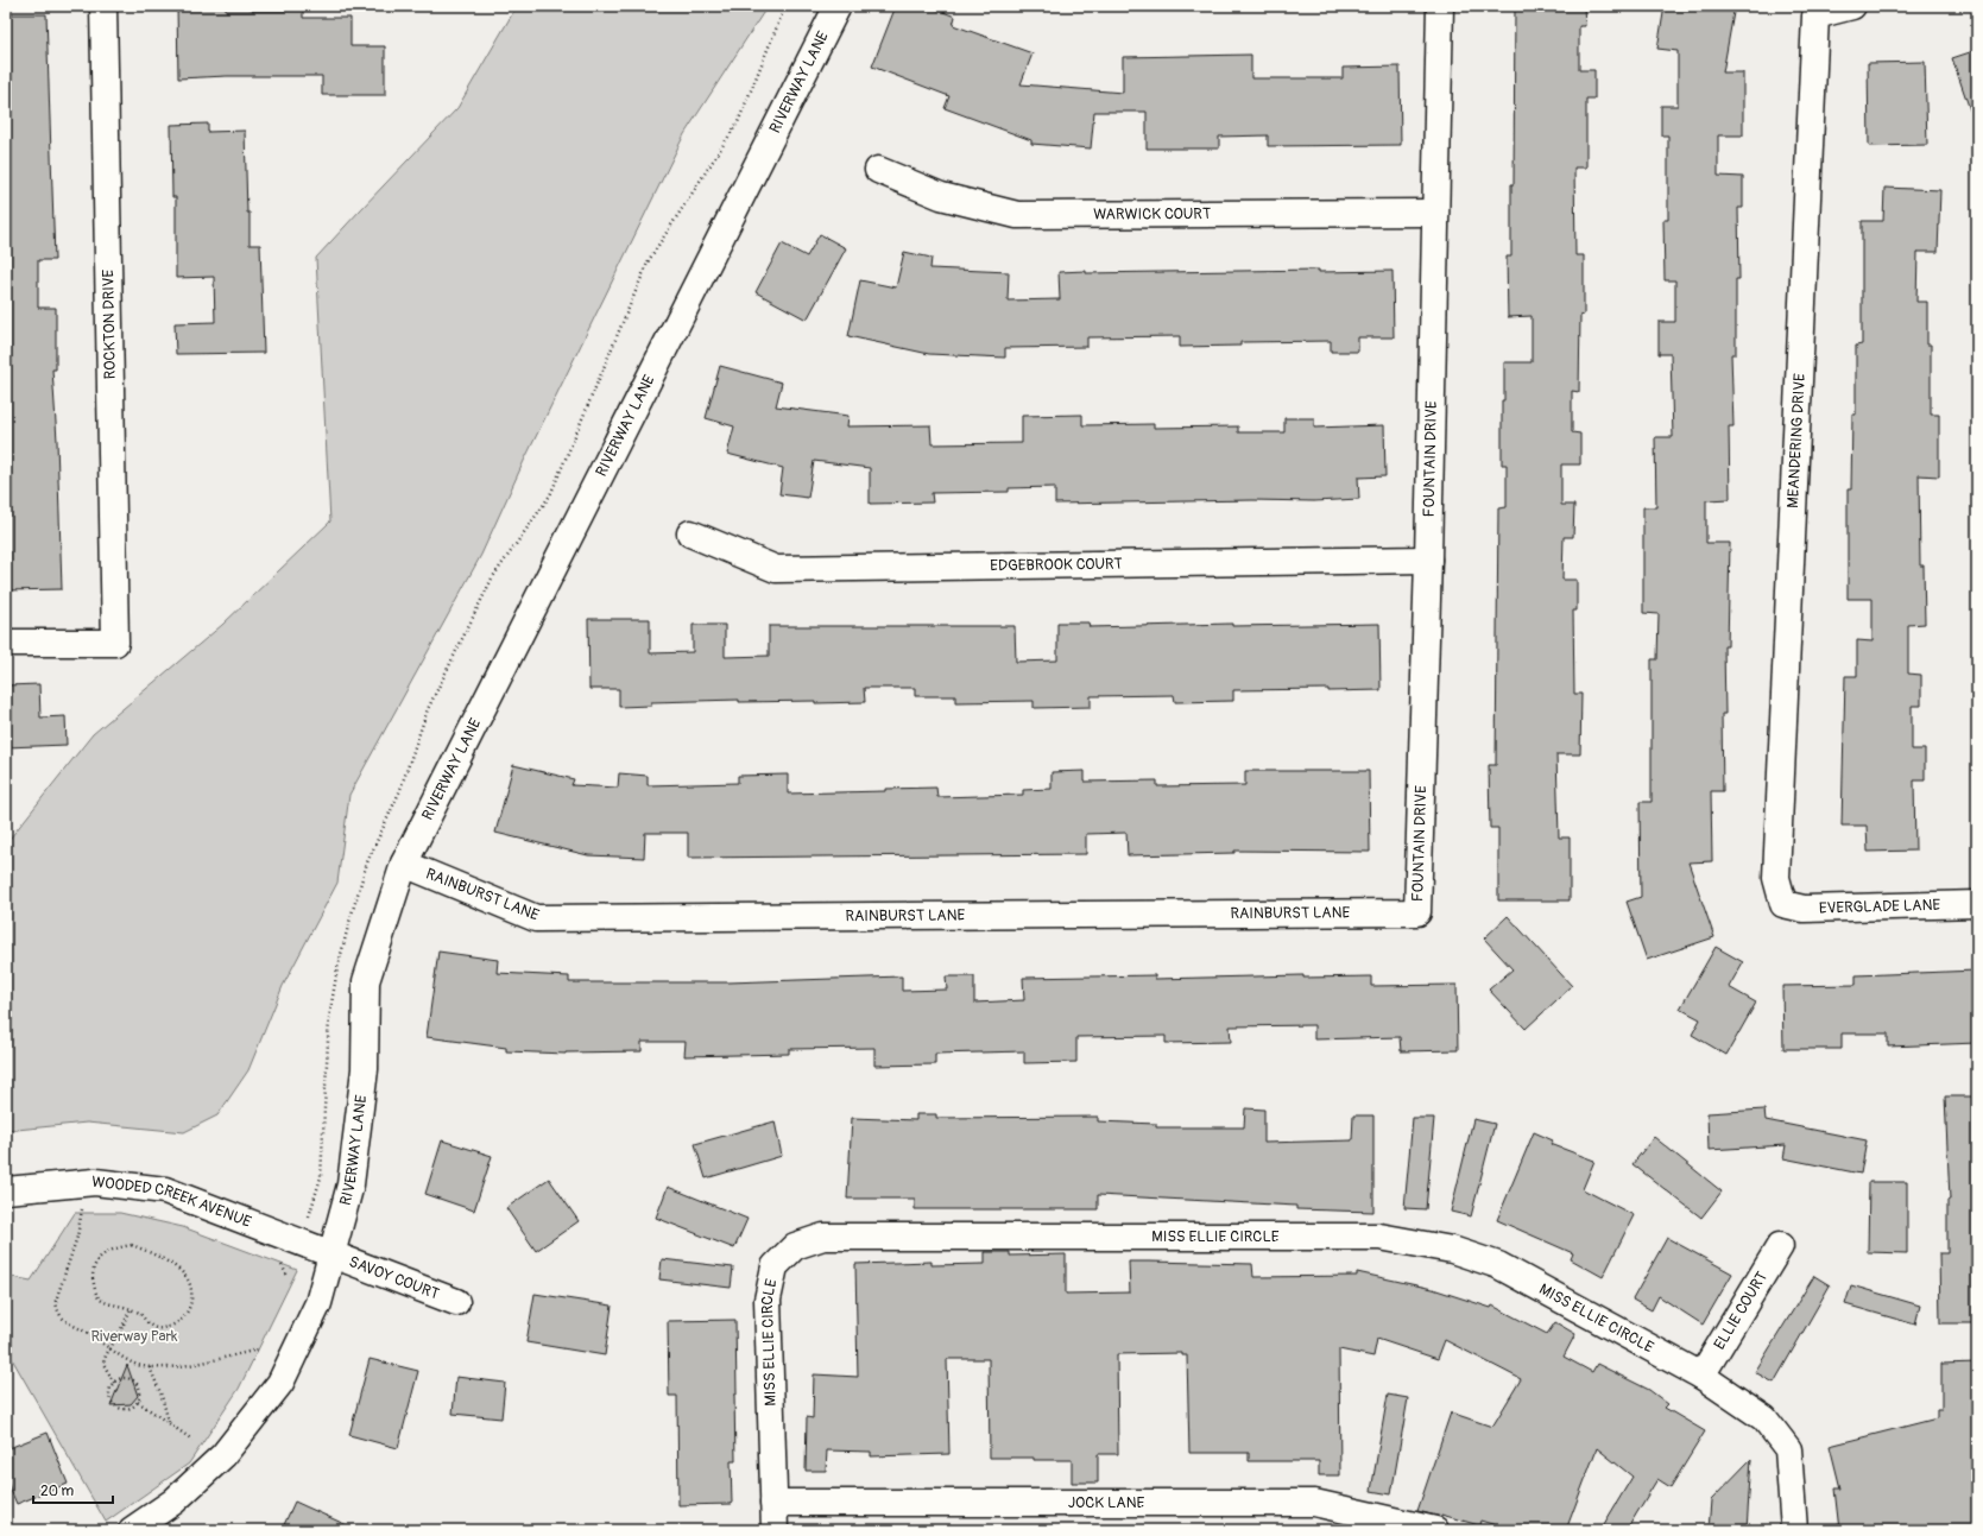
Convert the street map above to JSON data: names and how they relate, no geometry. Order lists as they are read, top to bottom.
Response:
{
  "streets": {
    "street": [
      "RIVERWAY LANE",
      "WARWICK COURT",
      "ROCKTON DRIVE",
      "MEANDERING DRIVE",
      "FOUNTAIN DRIVE",
      "EDGEBROOK COURT",
      "RAINBURST LANE",
      "EVERGLADE LANE",
      "WOODED CREEK AVENUE",
      "MISS ELLIE CIRCLE",
      "SAVOY COURT",
      "ELLIE COURT",
      "JOCK LANE"
    ]
  },
  "crossings": [
    ["RIVERWAY LANE", "RAINBURST LANE"],
    ["RIVERWAY LANE", "WOODED CREEK AVENUE"],
    ["RIVERWAY LANE", "SAVOY COURT"],
    ["WARWICK COURT", "FOUNTAIN DRIVE"],
    ["MEANDERING DRIVE", "EVERGLADE LANE"],
    ["FOUNTAIN DRIVE", "EDGEBROOK COURT"],
    ["FOUNTAIN DRIVE", "RAINBURST LANE"],
    ["WOODED CREEK AVENUE", "SAVOY COURT"],
    ["MISS ELLIE CIRCLE", "ELLIE COURT"],
    ["MISS ELLIE CIRCLE", "JOCK LANE"]
  ],
  "parks": ["Riverway Park"],
  "scale_bar": "20 m"
}
